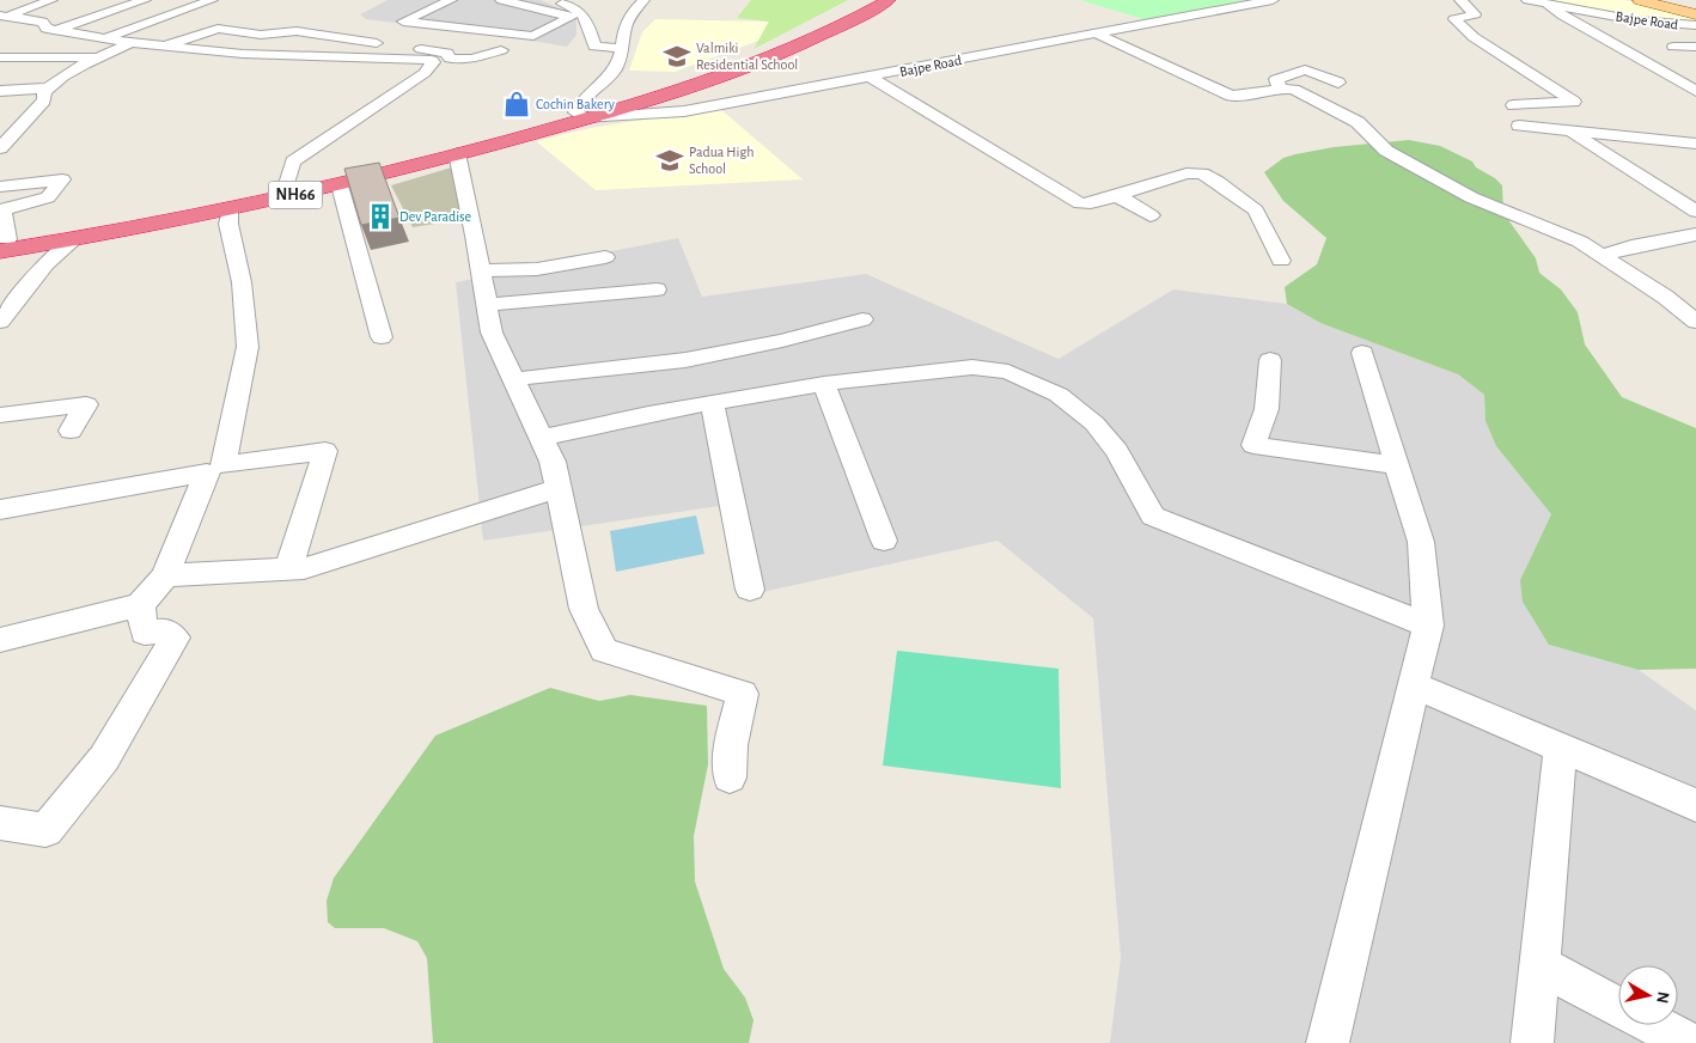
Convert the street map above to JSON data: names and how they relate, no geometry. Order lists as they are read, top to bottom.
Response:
{
  "streets": {
    "highway": ["NH66"],
    "street": ["Bajpe Road"]
  },
  "crossings": [
    ["Bajpe Road", "NH66"]
  ],
  "places": {
    "school or university": ["Valmiki Residential School", "Padua High School"],
    "shop": ["Cochin Bakery"],
    "building": ["Dev Paradise"]
  },
  "north": "right"
}
